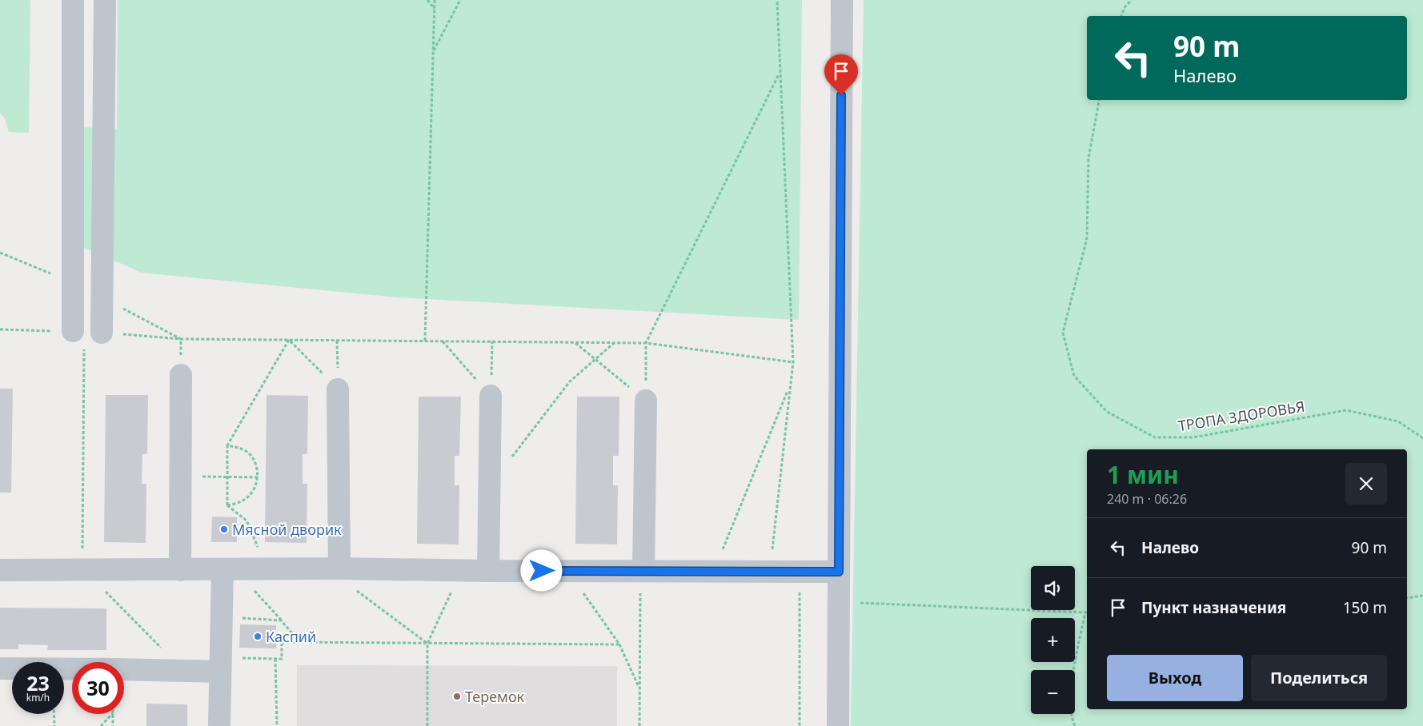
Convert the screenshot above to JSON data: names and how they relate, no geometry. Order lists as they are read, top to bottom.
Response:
{
  "streets": {
    "path": ["ТРОПА ЗДОРОВЬЯ"]
  },
  "places": ["Мясной дворик", "Каспий", "Теремок"],
  "page": {
    "turn": ["90 m", "Налево"],
    "heading": ["1 мин", "240 m · 06:26"],
    "list": [
      {
        "name": "Налево",
        "value": "90 m"
      },
      {
        "name": "Пункт назначения",
        "value": "150 m"
      }
    ],
    "map_buttons": ["+", "−"],
    "buttons": ["Выход", "Поделиться"],
    "speed": "23 km/h",
    "limit": "30"
  }
}
